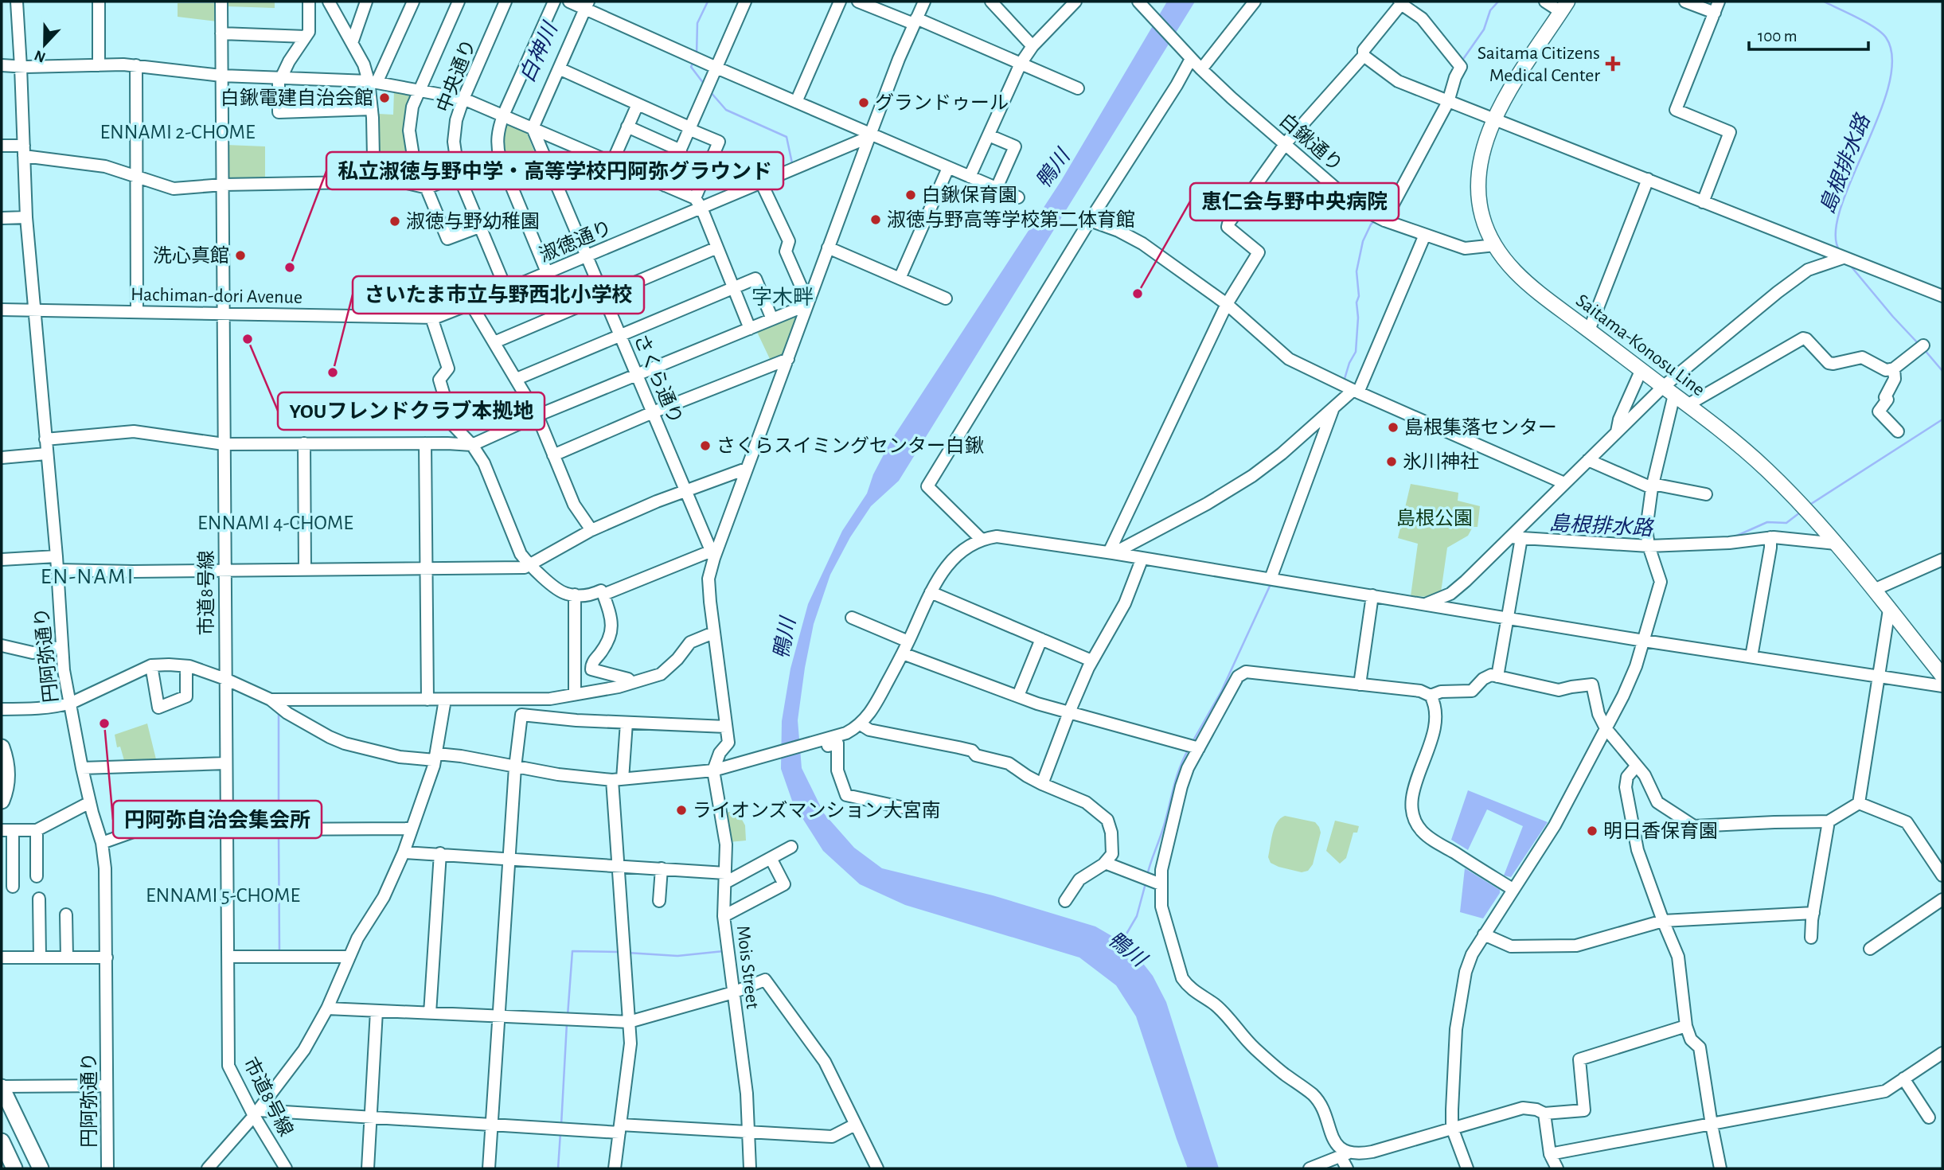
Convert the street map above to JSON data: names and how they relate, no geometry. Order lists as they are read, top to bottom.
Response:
{
  "streets": {
    "main road": ["Saitama-Konosu Line"],
    "street": [
      "中央通り",
      "白鍬通り",
      "淑徳通り",
      "Hachiman-dori Avenue",
      "さくら通り",
      "市道8号線",
      "円阿弥通り",
      "Mois Street"
    ]
  },
  "crossings": [
    ["中央通り", "淑徳通り"],
    ["白鍬通り", "Saitama-Konosu Line"],
    ["淑徳通り", "Hachiman-dori Avenue"],
    ["淑徳通り", "さくら通り"],
    ["Hachiman-dori Avenue", "市道8号線"],
    ["Hachiman-dori Avenue", "円阿弥通り"]
  ],
  "districts": [
    "ENNAMI 2-CHOME",
    "字木畔",
    "ENNAMI 4-CHOME",
    "EN-NAMI",
    "ENNAMI 5-CHOME"
  ],
  "water": ["白神川", "島根排水路", "鴨川"],
  "parks": ["島根公園"],
  "places": {
    "health": ["Saitama Citizens Medical Center"],
    "other": [
      "白鍬電建自治会館",
      "グランドゥール",
      "白鍬保育園",
      "淑徳与野高等学校第二体育館",
      "淑徳与野幼稚園",
      "洗心真館",
      "私立淑徳与野中学・高等学校円阿弥グラウンド",
      "恵仁会与野中央病院",
      "YOUフレンドクラブ本拠地",
      "さいたま市立与野西北小学校",
      "島根集落センター",
      "さくらスイミングセンター白鍬",
      "氷川神社",
      "円阿弥自治会集会所",
      "ライオンズマンション大宮南",
      "明日香保育園"
    ]
  },
  "scale_bar": "100 m",
  "north": "bottom"
}
